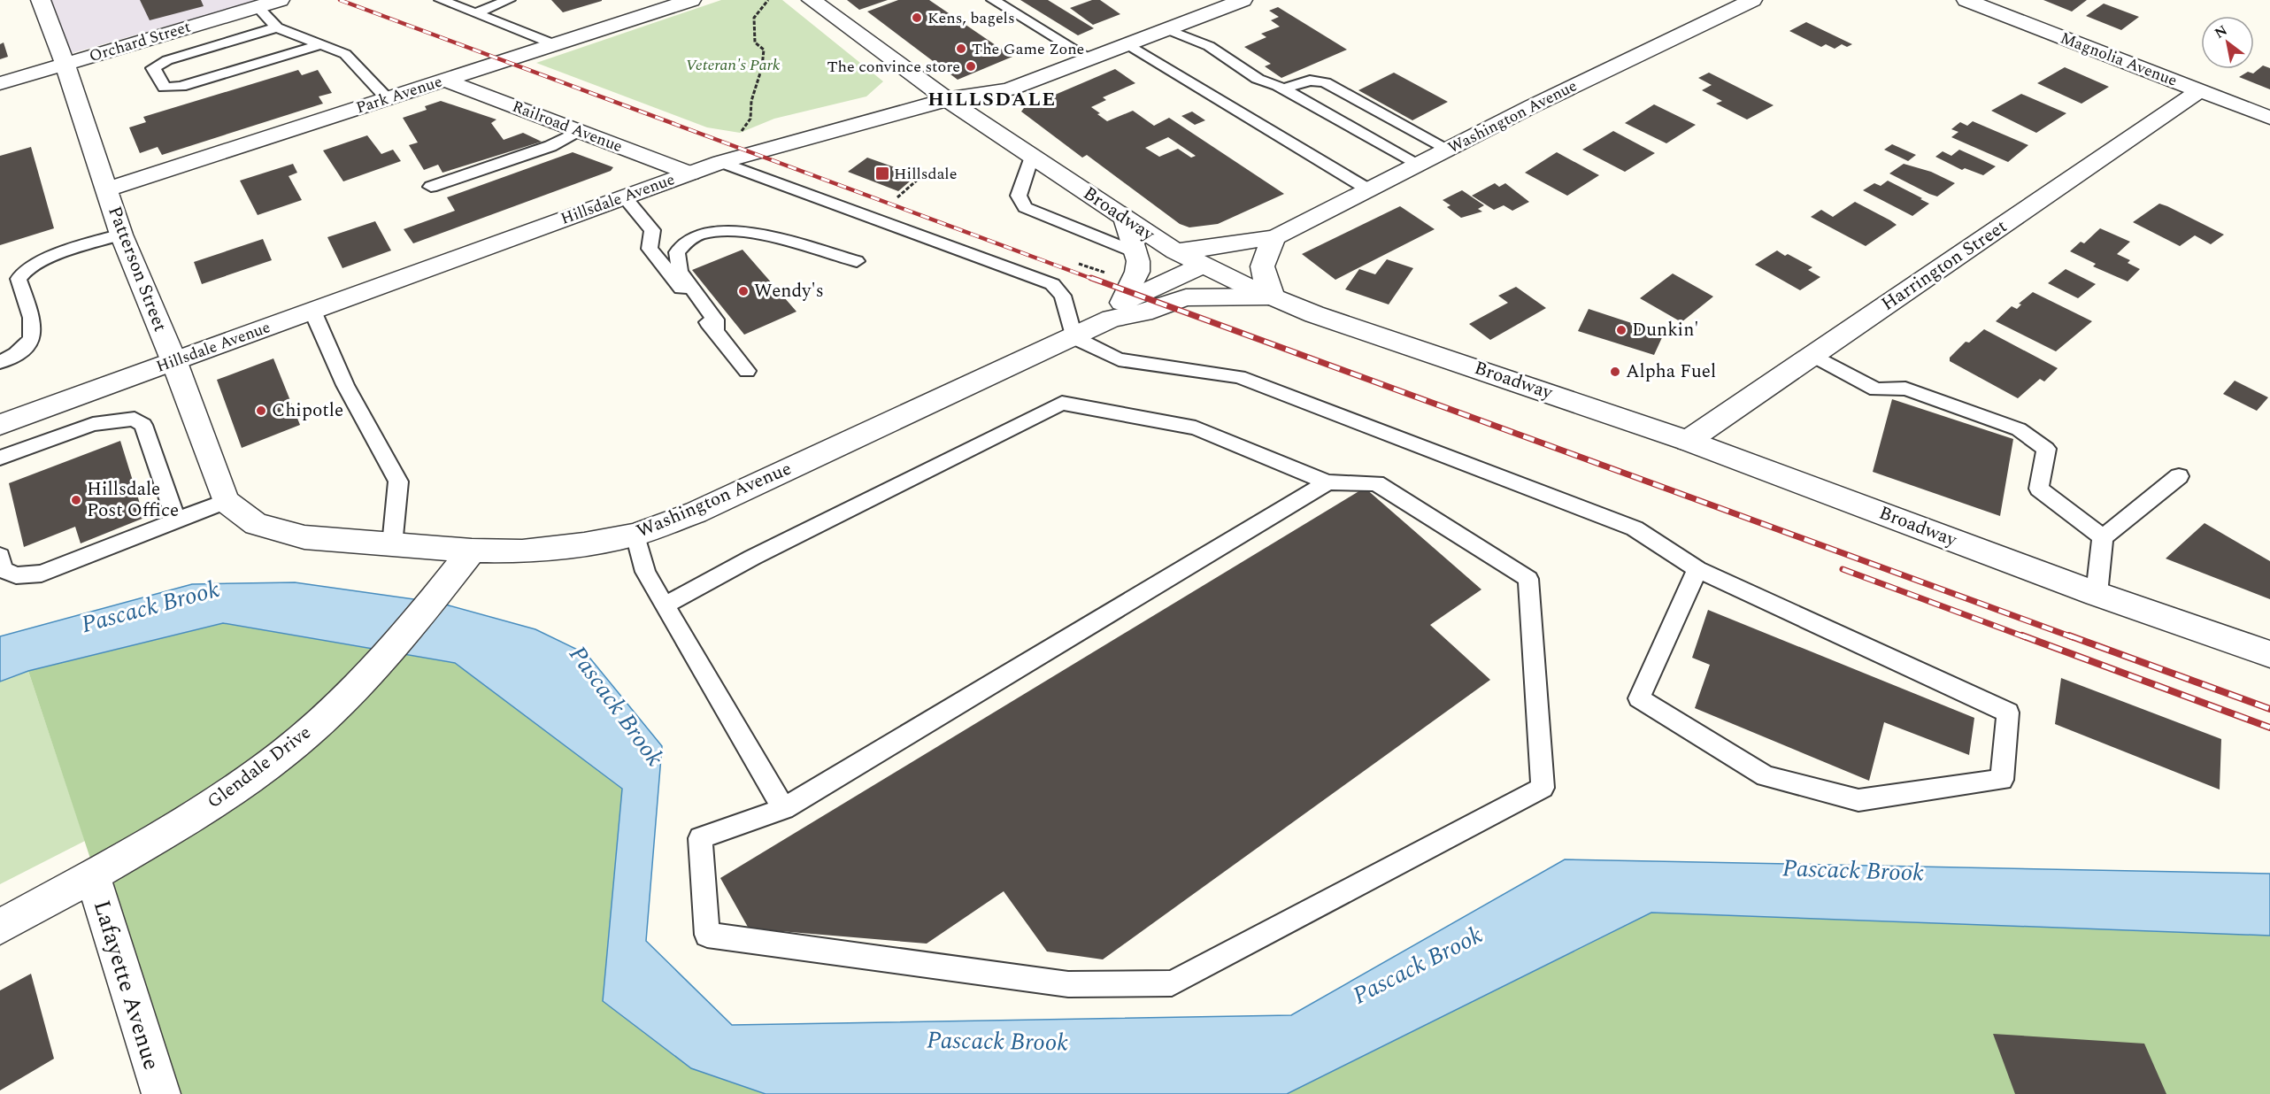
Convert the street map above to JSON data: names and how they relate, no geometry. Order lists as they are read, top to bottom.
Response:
{
  "streets": {
    "street": [
      "Orchard Street",
      "Magnolia Avenue",
      "Park Avenue",
      "Washington Avenue",
      "Railroad Avenue",
      "Hillsdale Avenue",
      "Broadway",
      "Harrington Street",
      "Patterson Street",
      "Glendale Drive",
      "Lafayette Avenue"
    ]
  },
  "crossings": [
    ["Orchard Street", "Patterson Street"],
    ["Magnolia Avenue", "Harrington Street"],
    ["Park Avenue", "Railroad Avenue"],
    ["Park Avenue", "Patterson Street"],
    ["Washington Avenue", "Broadway"],
    ["Washington Avenue", "Patterson Street"],
    ["Washington Avenue", "Glendale Drive"],
    ["Railroad Avenue", "Hillsdale Avenue"],
    ["Hillsdale Avenue", "Broadway"],
    ["Hillsdale Avenue", "Patterson Street"],
    ["Broadway", "Harrington Street"],
    ["Glendale Drive", "Lafayette Avenue"]
  ],
  "districts": ["HILLSDALE"],
  "water": ["Pascack Brook"],
  "parks": ["Veteran's Park"],
  "places": {
    "other": [
      "Kens, bagels",
      "The Game Zone",
      "The convince store",
      "Wendy's",
      "Dunkin'",
      "Alpha Fuel",
      "Chipotle",
      "Hillsdale Post Office"
    ],
    "transit": ["Hillsdale"]
  },
  "north": "top left"
}
